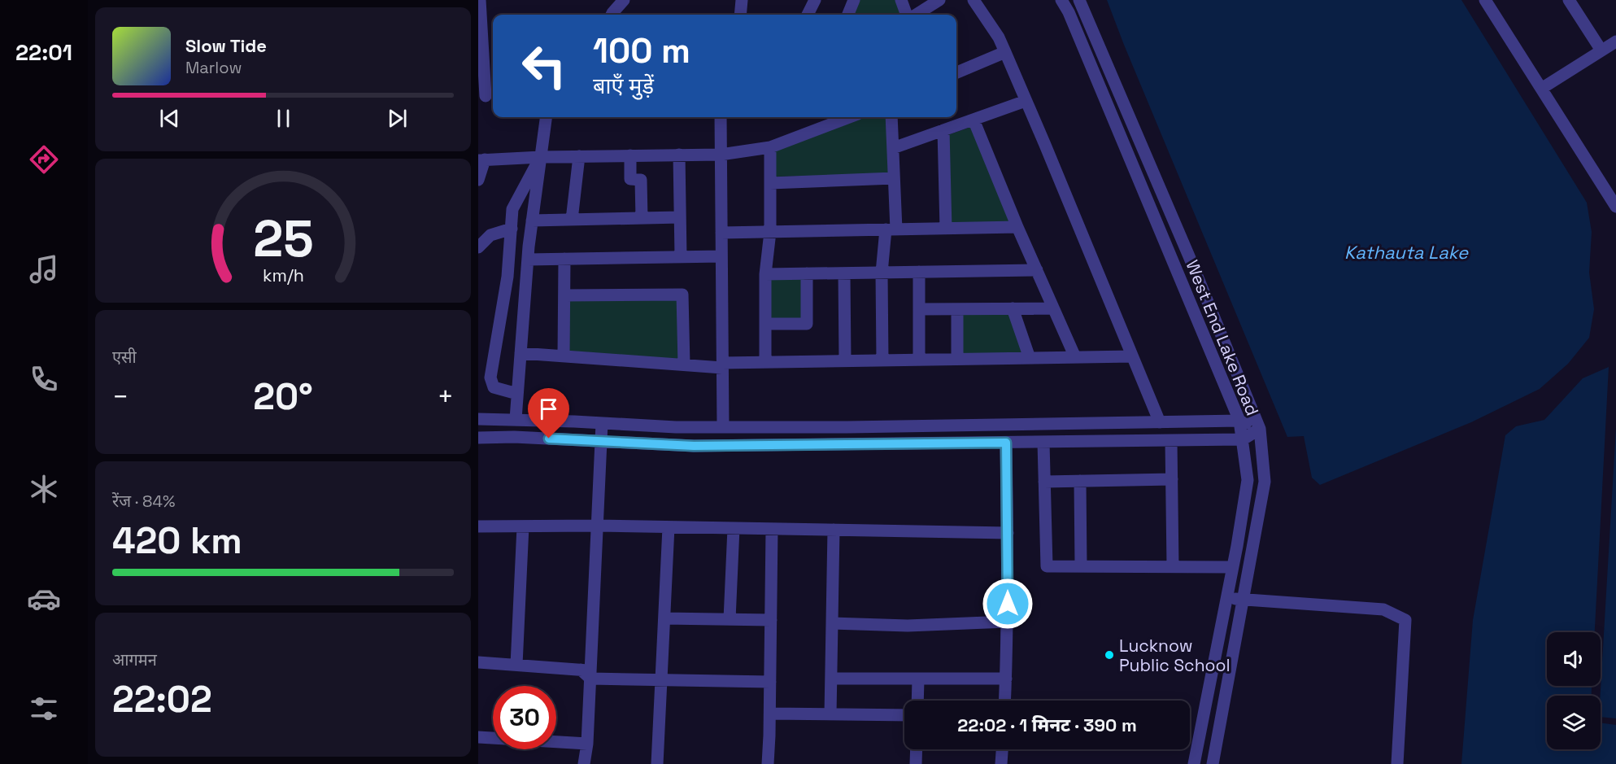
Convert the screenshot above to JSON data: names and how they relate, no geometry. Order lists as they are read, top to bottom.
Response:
{
  "streets": {
    "street": ["West End Lake Road"]
  },
  "water": ["Kathauta Lake"],
  "places": ["Lucknow Public School"],
  "page": {
    "tabs": "22:01",
    "turn": ["100 m", "बाएँ मुड़ें"],
    "song": ["Slow Tide", "Marlow"],
    "tile": [
      "एसी",
      ["रेंज · 84%", "420 km"],
      ["आगमन", "22:02"]
    ],
    "heat": ["−", "20°", "+"],
    "limit": "30",
    "trip": "22:02 · 1 मिनट · 390 m",
    "gauge": ["25", "km/h"]
  }
}
